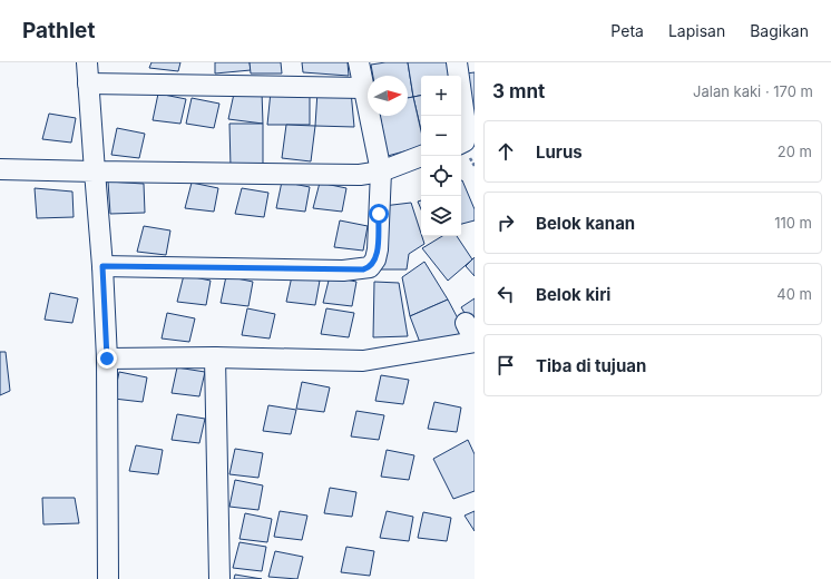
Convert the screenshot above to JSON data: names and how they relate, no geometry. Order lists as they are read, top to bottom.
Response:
{
  "north": "right",
  "page": {
    "header": "Pathlet",
    "nav": ["Peta", "Lapisan", "Bagikan"],
    "heading": ["3 mnt", "Jalan kaki · 170 m"],
    "map_buttons": ["+", "−"],
    "list": [
      ["Lurus", "20 m"],
      ["Belok kanan", "110 m"],
      ["Belok kiri", "40 m"],
      "Tiba di tujuan"
    ]
  }
}
